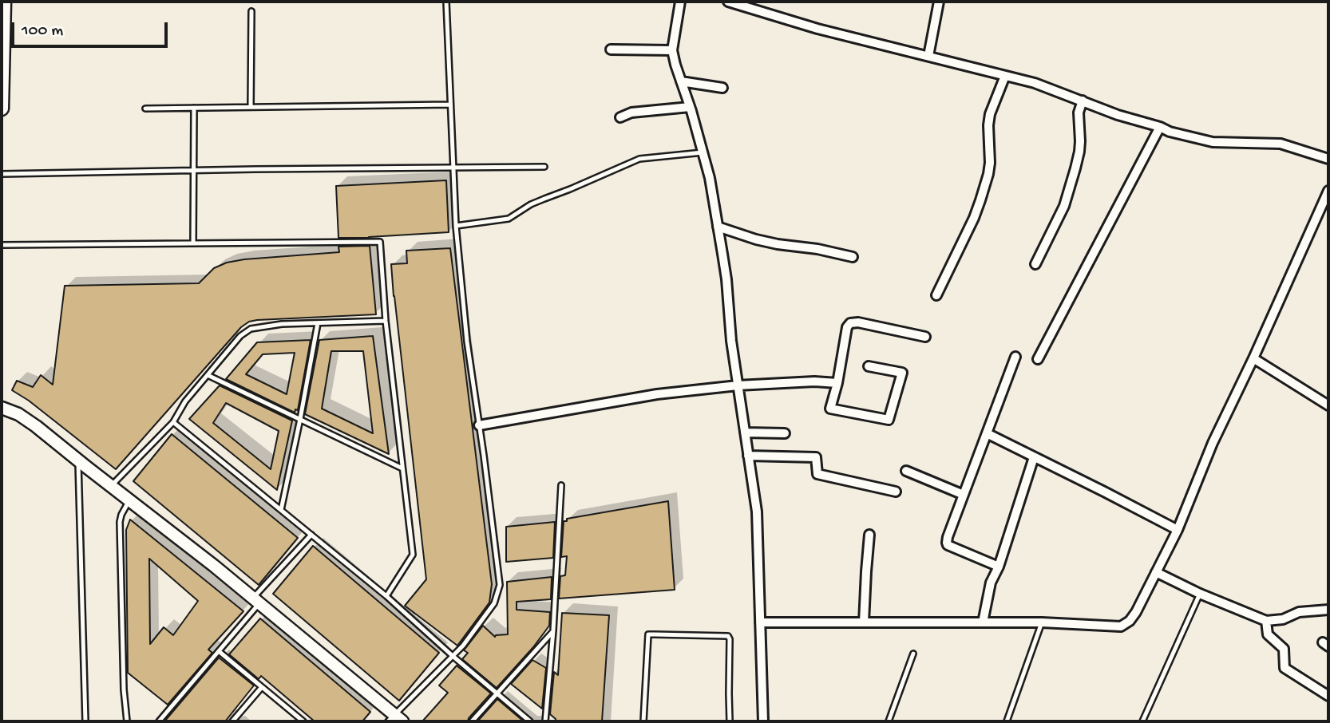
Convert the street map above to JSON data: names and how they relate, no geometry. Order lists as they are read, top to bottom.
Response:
{
  "scale_bar": "100 m"
}
